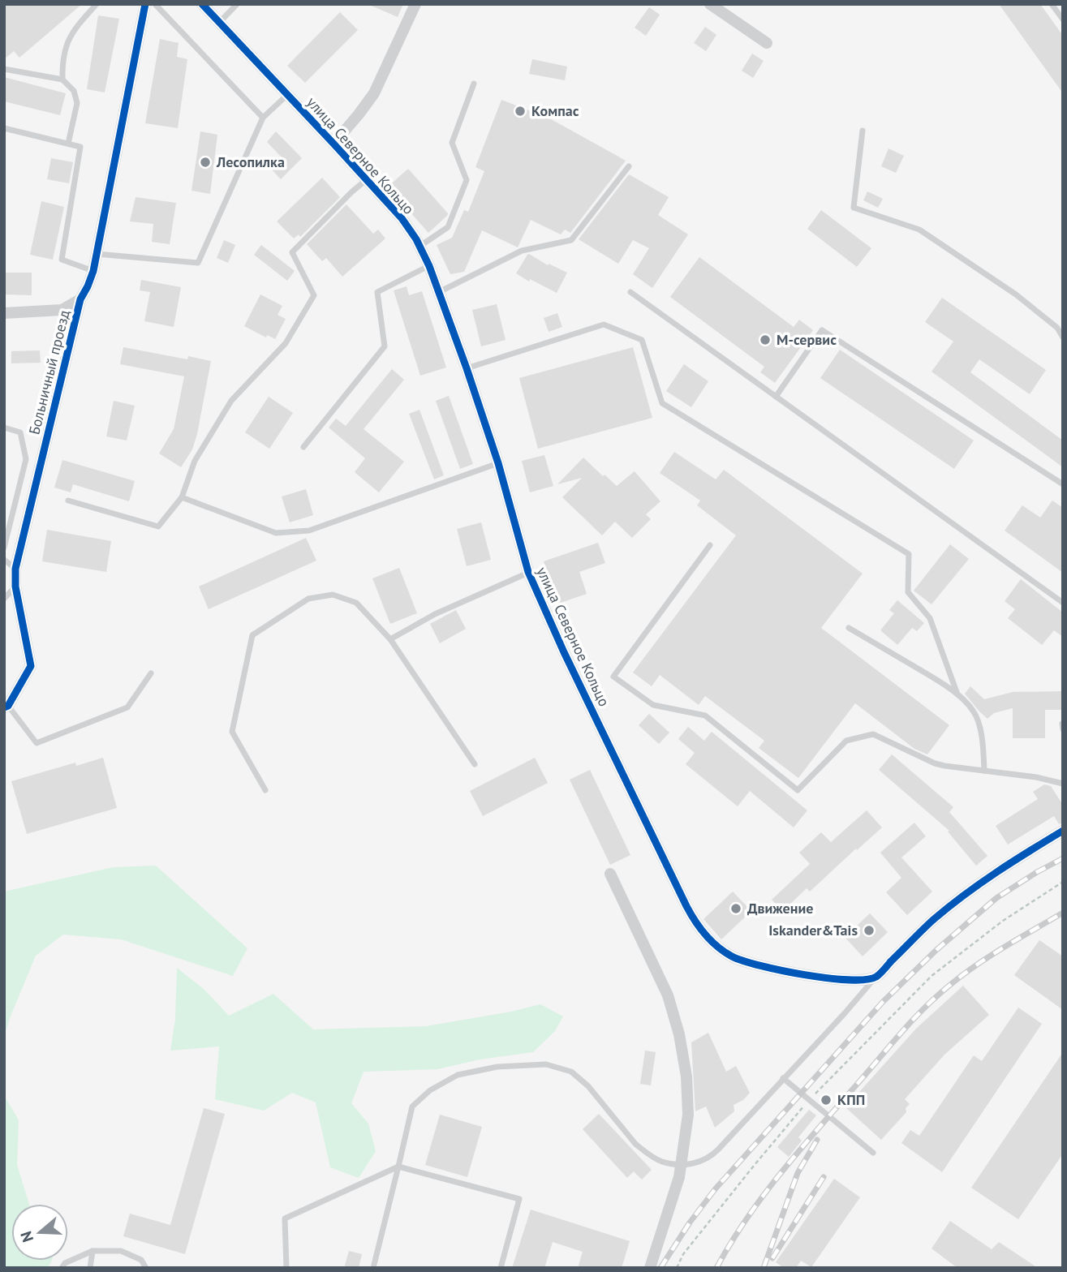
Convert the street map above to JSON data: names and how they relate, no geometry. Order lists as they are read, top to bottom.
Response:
{
  "streets": {
    "street": ["улица Северное Кольцо", "Больничный проезд"]
  },
  "places": [
    "Компас",
    "Лесопилка",
    "М-сервис",
    "Движение",
    "Iskander&Tais",
    "КПП"
  ],
  "north": "left"
}
